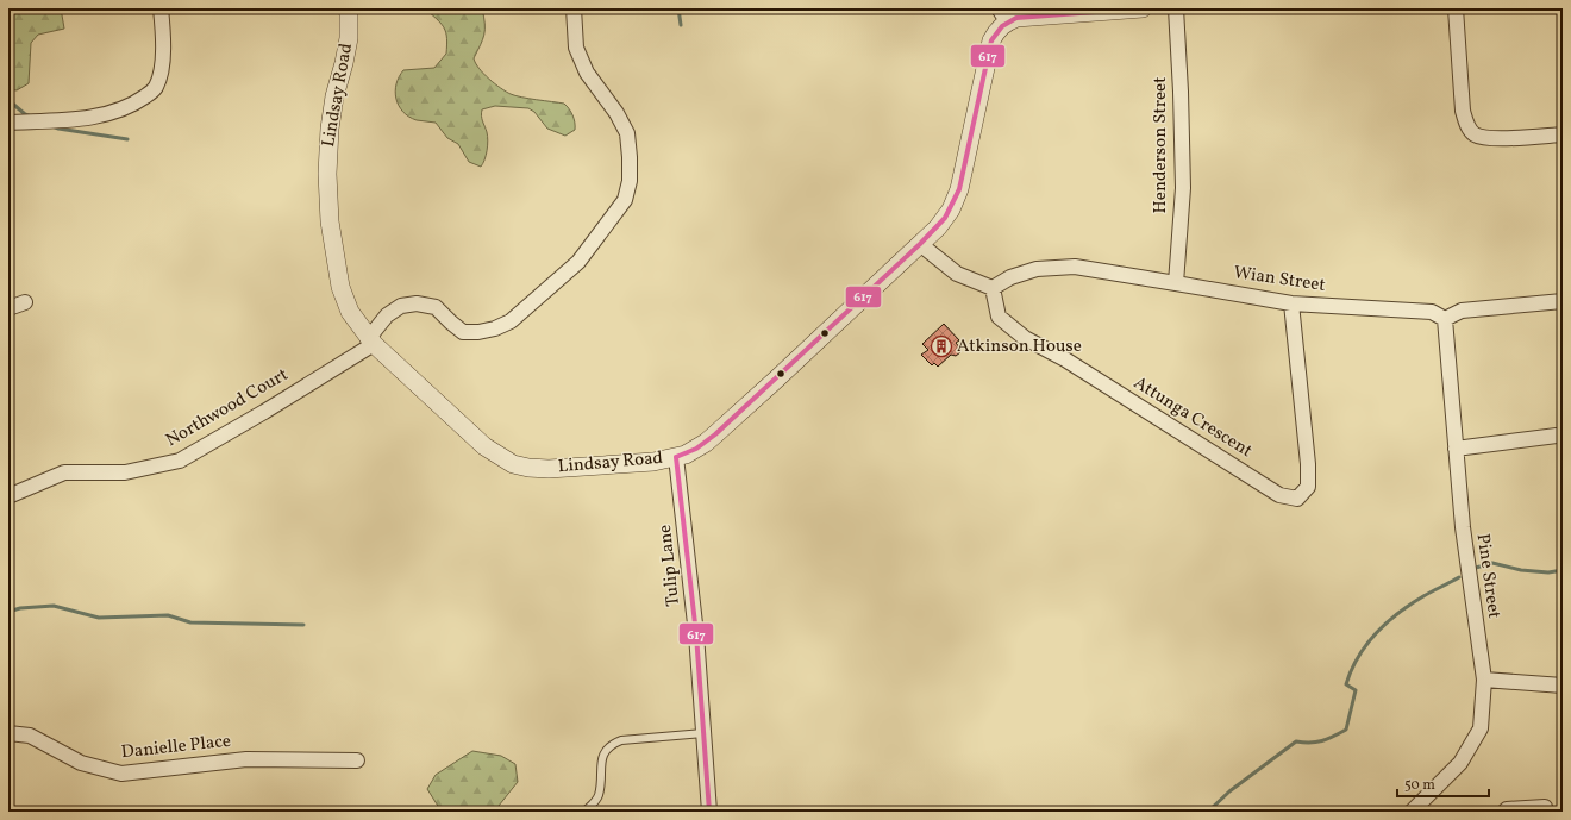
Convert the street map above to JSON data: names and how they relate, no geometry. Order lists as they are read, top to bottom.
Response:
{
  "streets": {
    "street": [
      "Lindsay Road",
      "Henderson Street",
      "Wian Street",
      "Northwood Court",
      "Attunga Crescent",
      "Tulip Lane",
      "Pine Street",
      "Danielle Place"
    ]
  },
  "crossings": [
    ["Lindsay Road", "Northwood Court"],
    ["Lindsay Road", "Tulip Lane"],
    ["Henderson Street", "Wian Street"],
    ["Wian Street", "Attunga Crescent"],
    ["Wian Street", "Pine Street"]
  ],
  "places": {
    "building": ["Atkinson House"]
  },
  "lines": ["transit line 617"],
  "scale_bar": "50 m"
}
